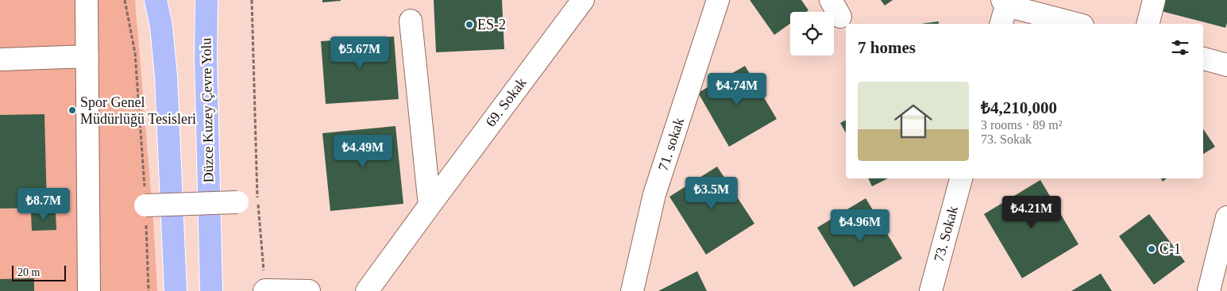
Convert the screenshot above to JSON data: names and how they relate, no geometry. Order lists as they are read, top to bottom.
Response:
{
  "streets": {
    "highway": ["Düzce Kuzey Çevre Yolu"],
    "street": ["69. Sokak", "71. sokak", "73. Sokak"]
  },
  "places": ["ES-2", "Spor Genel Müdürlüğü Tesisleri", "C-1"],
  "scale_bar": "20 m",
  "page": {
    "heading": "7 homes",
    "price": [
      "₺5.67M",
      "₺4.74M",
      "₺4.49M",
      "₺3.5M",
      "₺8.7M",
      "₺4.21M",
      "₺4.96M"
    ],
    "list": [
      {
        "name": "₺4,210,000",
        "note": "3 rooms · 89 m² · 73. Sokak"
      }
    ],
    "scale": "20 m"
  }
}
